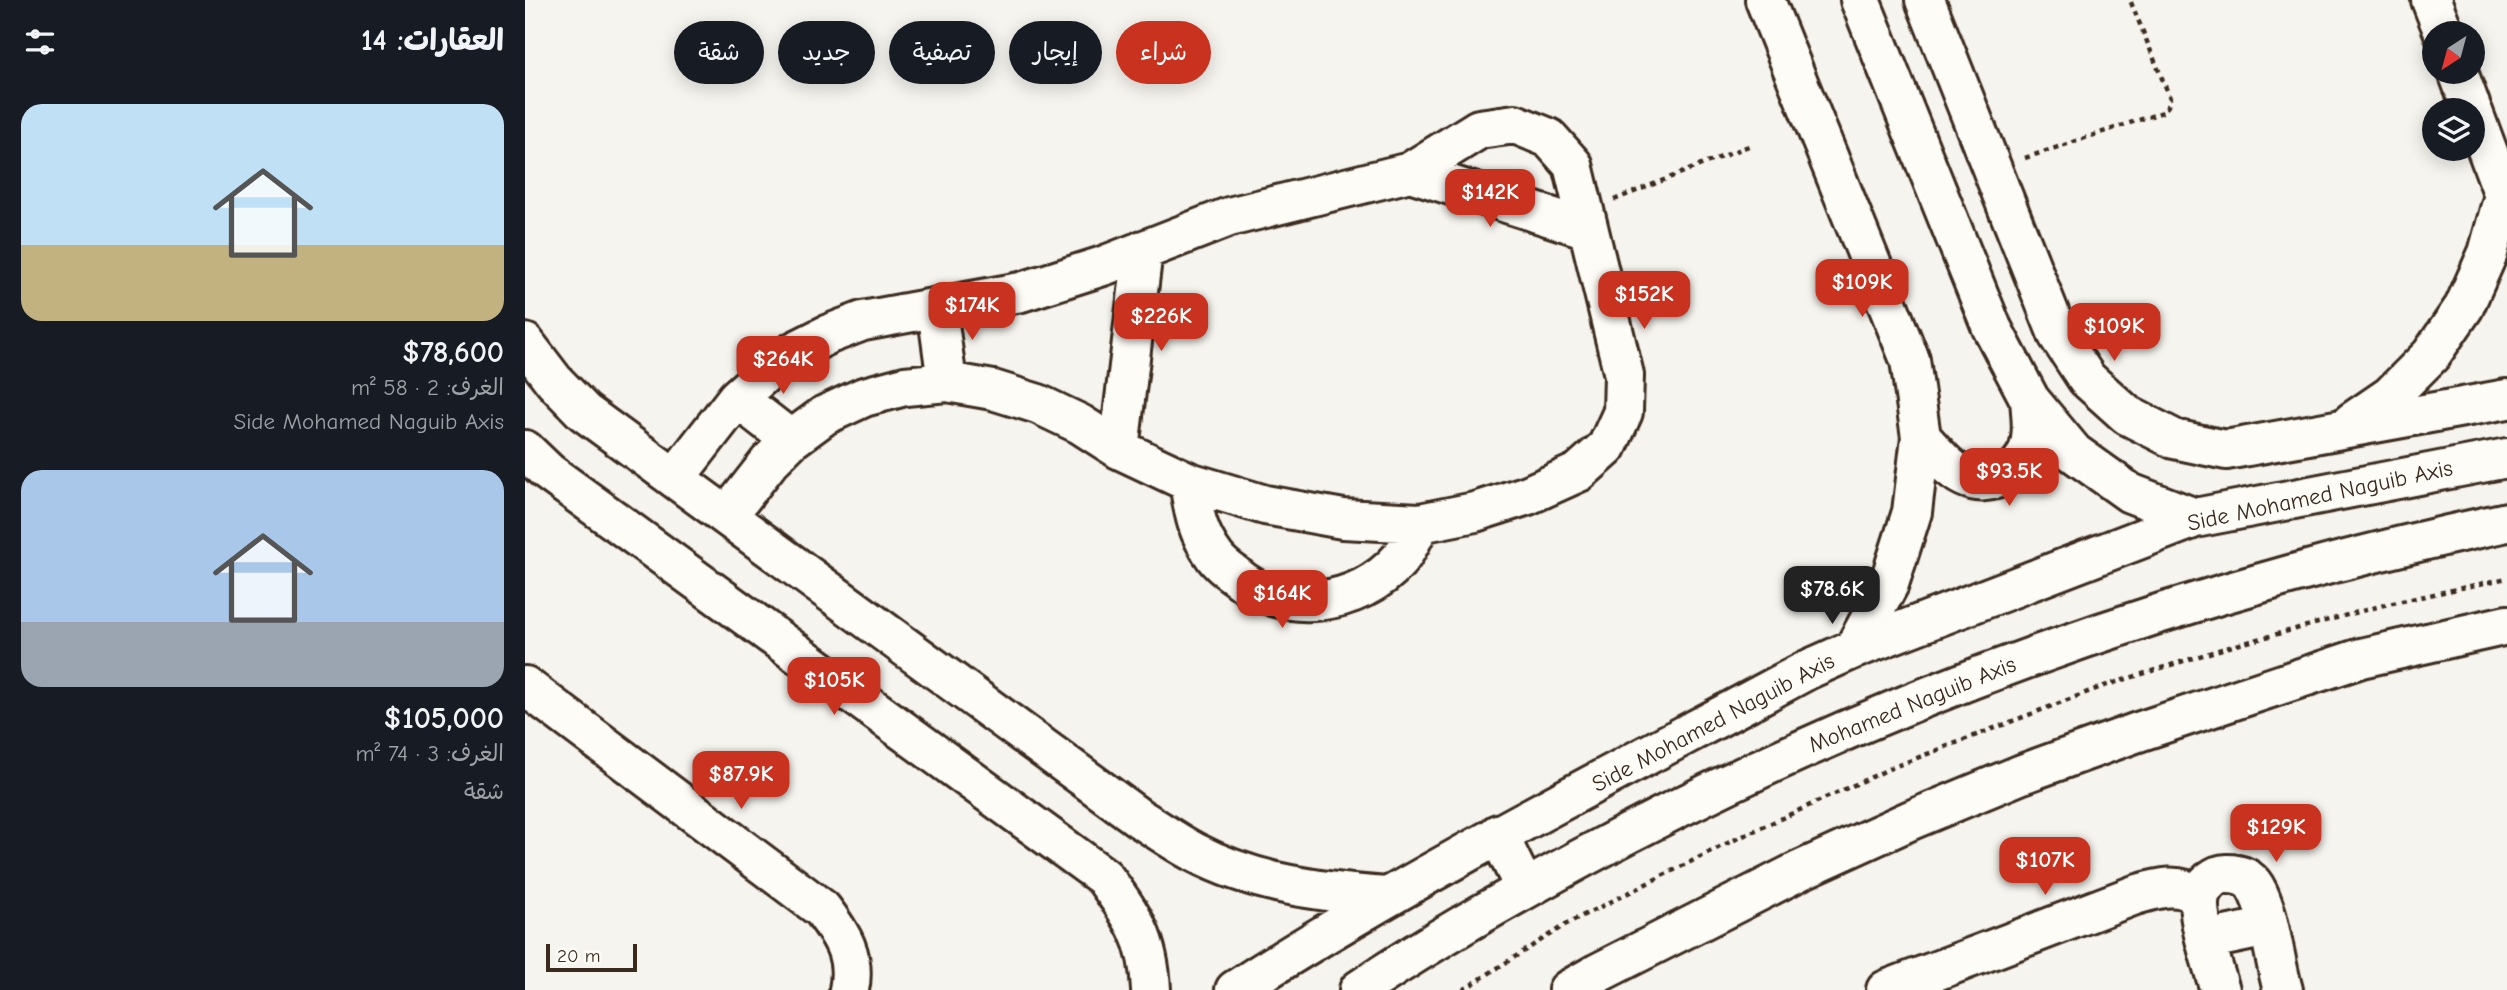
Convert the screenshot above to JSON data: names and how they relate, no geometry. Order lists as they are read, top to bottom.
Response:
{
  "streets": {
    "street": ["Side Mohamed Naguib Axis", "Mohamed Naguib Axis"]
  },
  "scale_bar": "20 m",
  "north": "bottom left",
  "page": {
    "heading": "العقارات: 14",
    "chip": [
      "شراء",
      "إيجار",
      "تصفية",
      "جديد",
      "شقة"
    ],
    "list": [
      {
        "name": "$78,600",
        "note": "الغرف: 2 · 58 m² · Side Mohamed Naguib Axis"
      },
      {
        "name": "$105,000",
        "note": "الغرف: 3 · 74 m² · شقة"
      }
    ],
    "price": [
      "$142K",
      "$109K",
      "$152K",
      "$174K",
      "$226K",
      "$109K",
      "$264K",
      "$93.5K",
      "$78.6K",
      "$164K",
      "$105K",
      "$87.9K",
      "$129K",
      "$107K"
    ],
    "scale": "20 m"
  }
}
